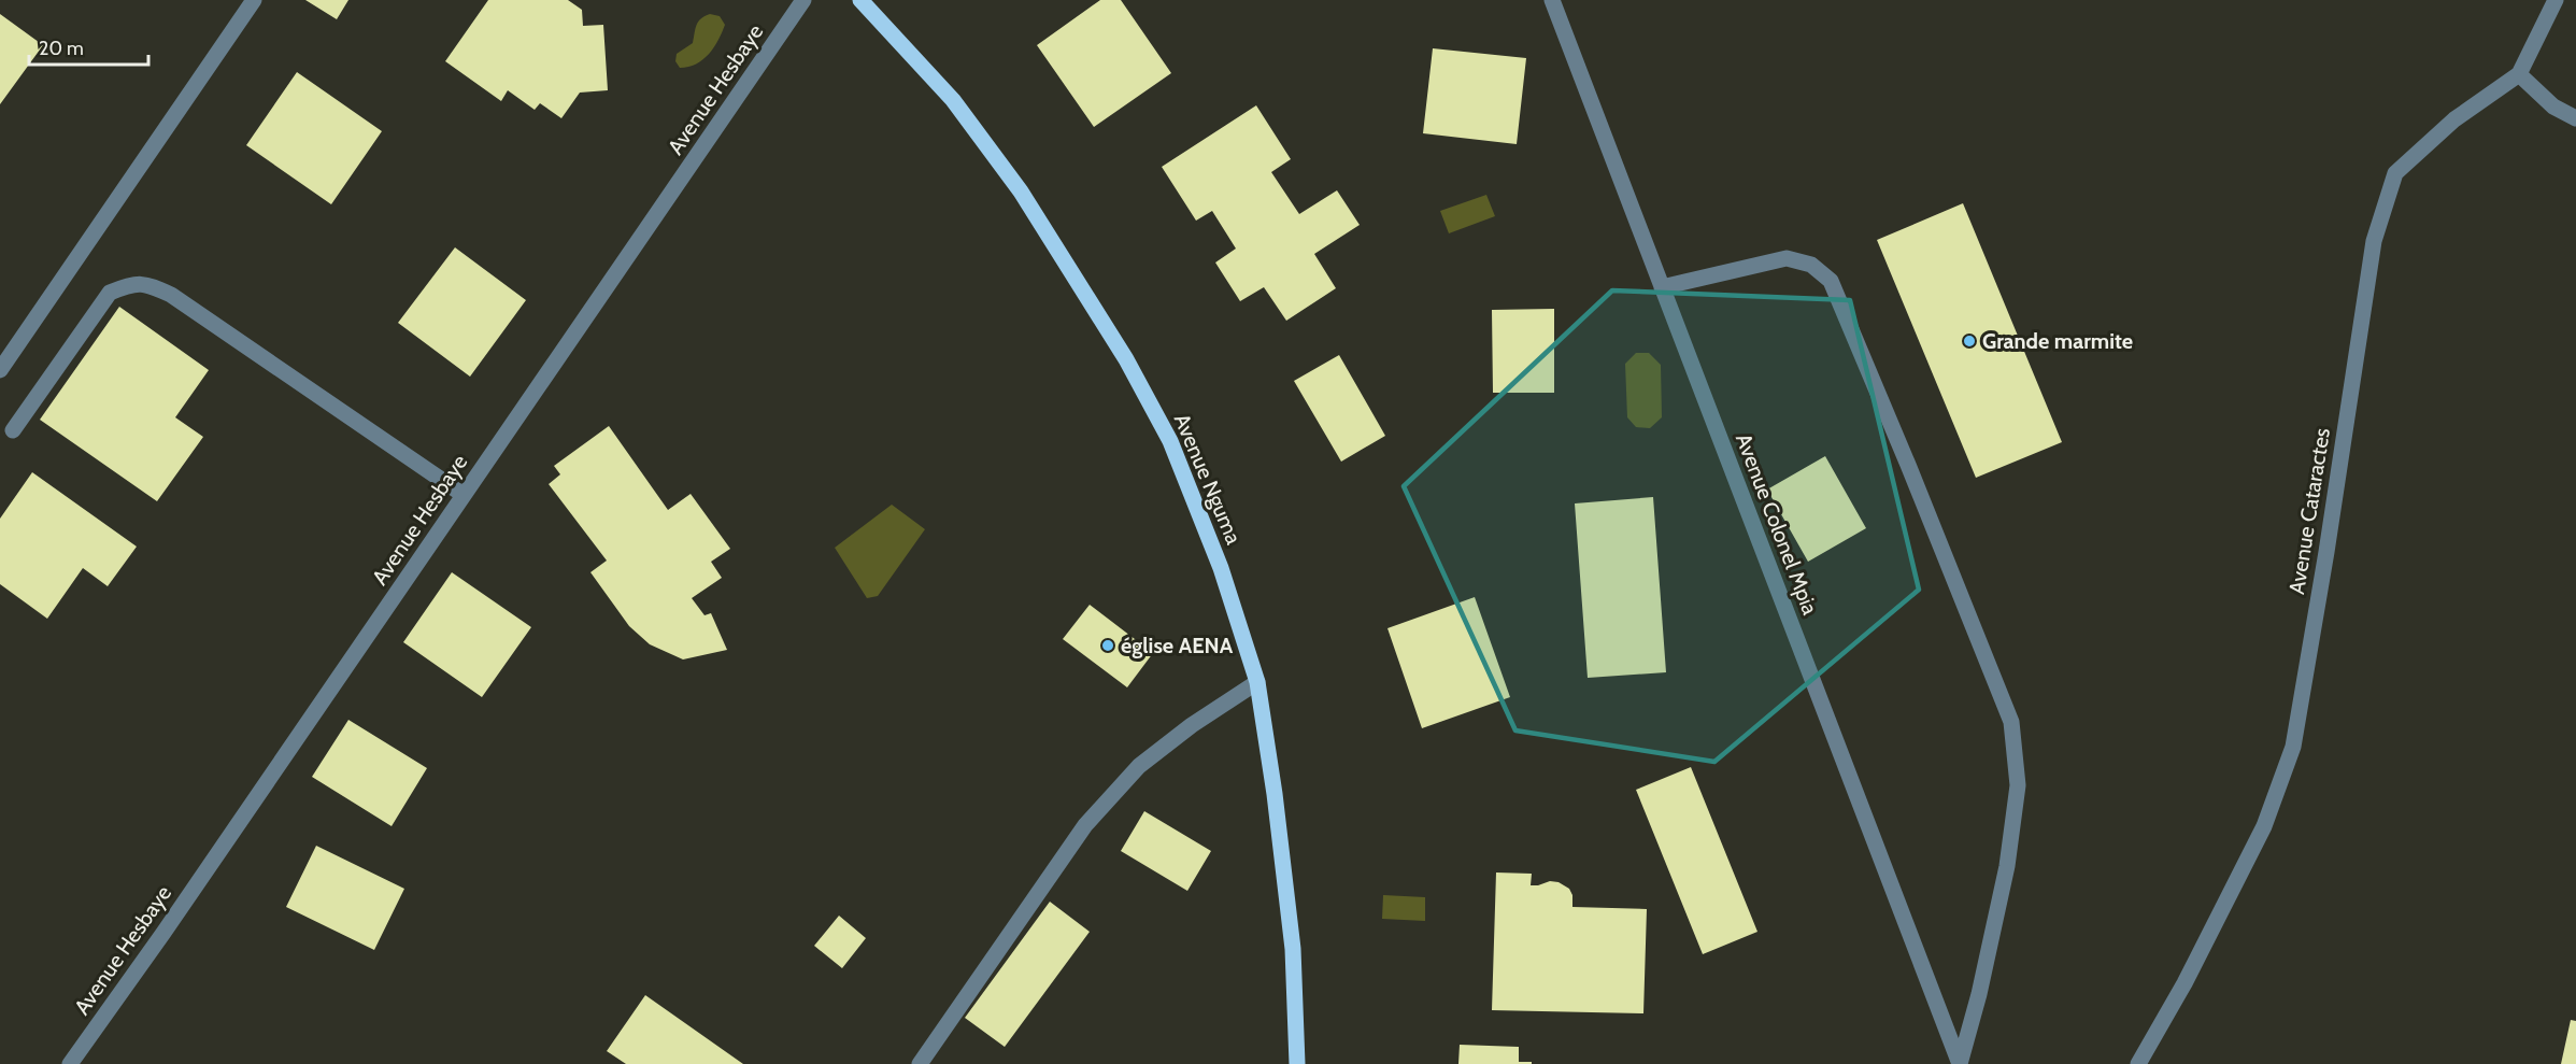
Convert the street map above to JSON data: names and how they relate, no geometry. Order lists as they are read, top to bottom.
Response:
{
  "streets": {
    "main road": ["Avenue Nguma"],
    "street": ["Avenue Hesbaye", "Avenue Cataractes", "Avenue Colonel Mpia"]
  },
  "places": ["Grande marmite", "église AENA"],
  "scale_bar": "20 m"
}
